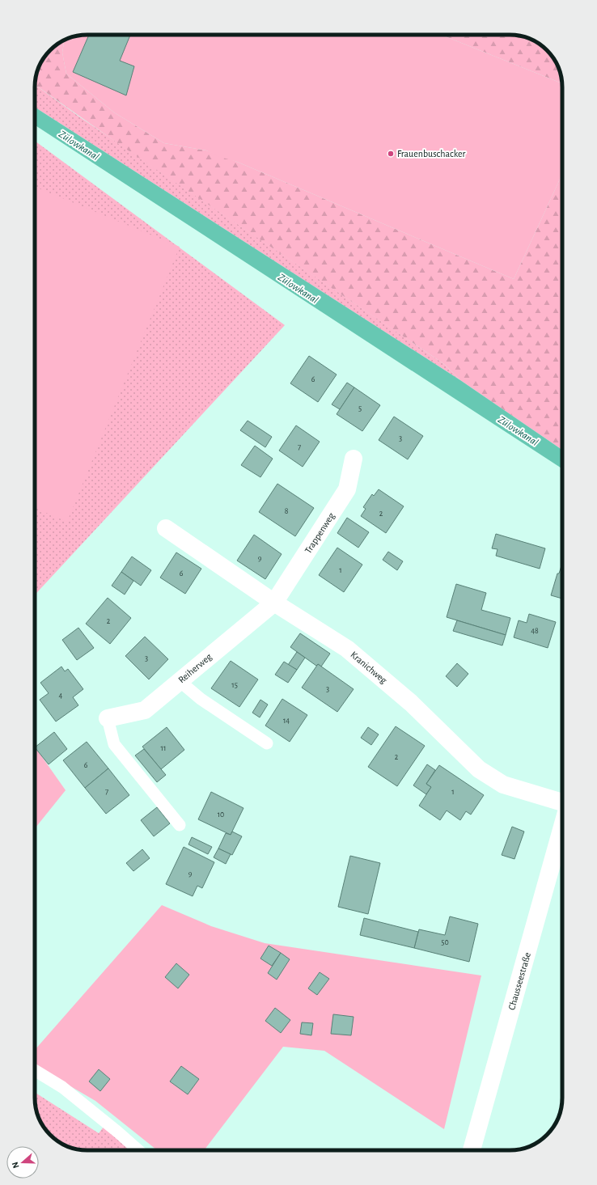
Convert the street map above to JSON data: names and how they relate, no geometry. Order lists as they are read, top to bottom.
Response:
{
  "streets": {
    "street": [
      "Trappenweg",
      "Kranichweg",
      "Reiherweg",
      "Chausseestraße"
    ]
  },
  "crossings": [
    ["Trappenweg", "Kranichweg"],
    ["Trappenweg", "Reiherweg"],
    ["Kranichweg", "Reiherweg"]
  ],
  "water": ["Zülowkanal"],
  "places": ["Frauenbuschacker"],
  "house_numbers": [
    "6",
    "5",
    "3",
    "7",
    "8",
    "2",
    "9",
    "1",
    "6",
    "2",
    "48",
    "3",
    "15",
    "3",
    "4",
    "14",
    "11",
    "2",
    "6",
    "7",
    "1",
    "10",
    "9",
    "50"
  ],
  "north": "left"
}
